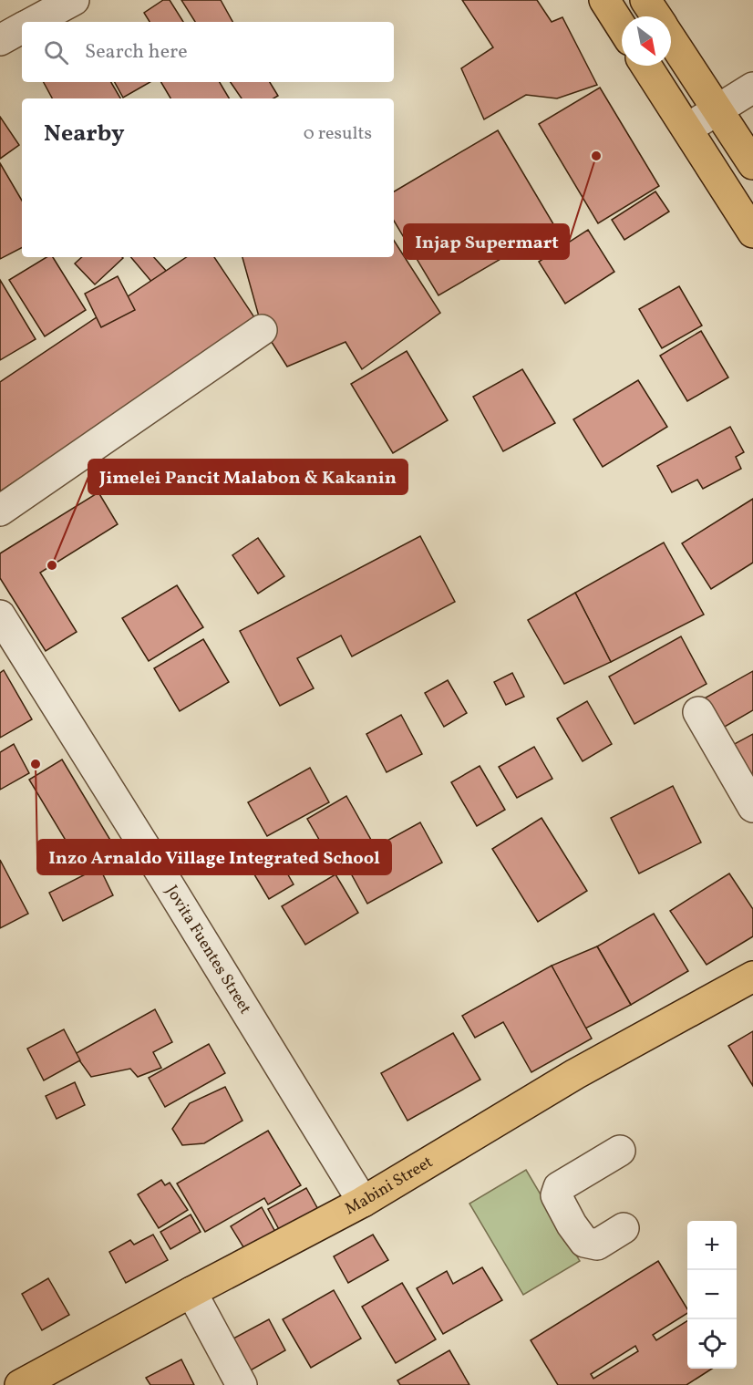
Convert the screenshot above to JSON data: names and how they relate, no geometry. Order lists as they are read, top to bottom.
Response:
{
  "streets": {
    "main road": ["Mabini Street"],
    "street": ["Jovita Fuentes Street"]
  },
  "crossings": [
    ["Jovita Fuentes Street", "Mabini Street"]
  ],
  "places": ["Injap Supermart", "Jimelei Pancit Malabon & Kakanin", "Inzo Arnaldo Village Integrated School"],
  "north": "bottom right",
  "page": {
    "search": "Search here",
    "heading": ["Nearby", "0 results"],
    "map_buttons": ["+", "−"]
  }
}
